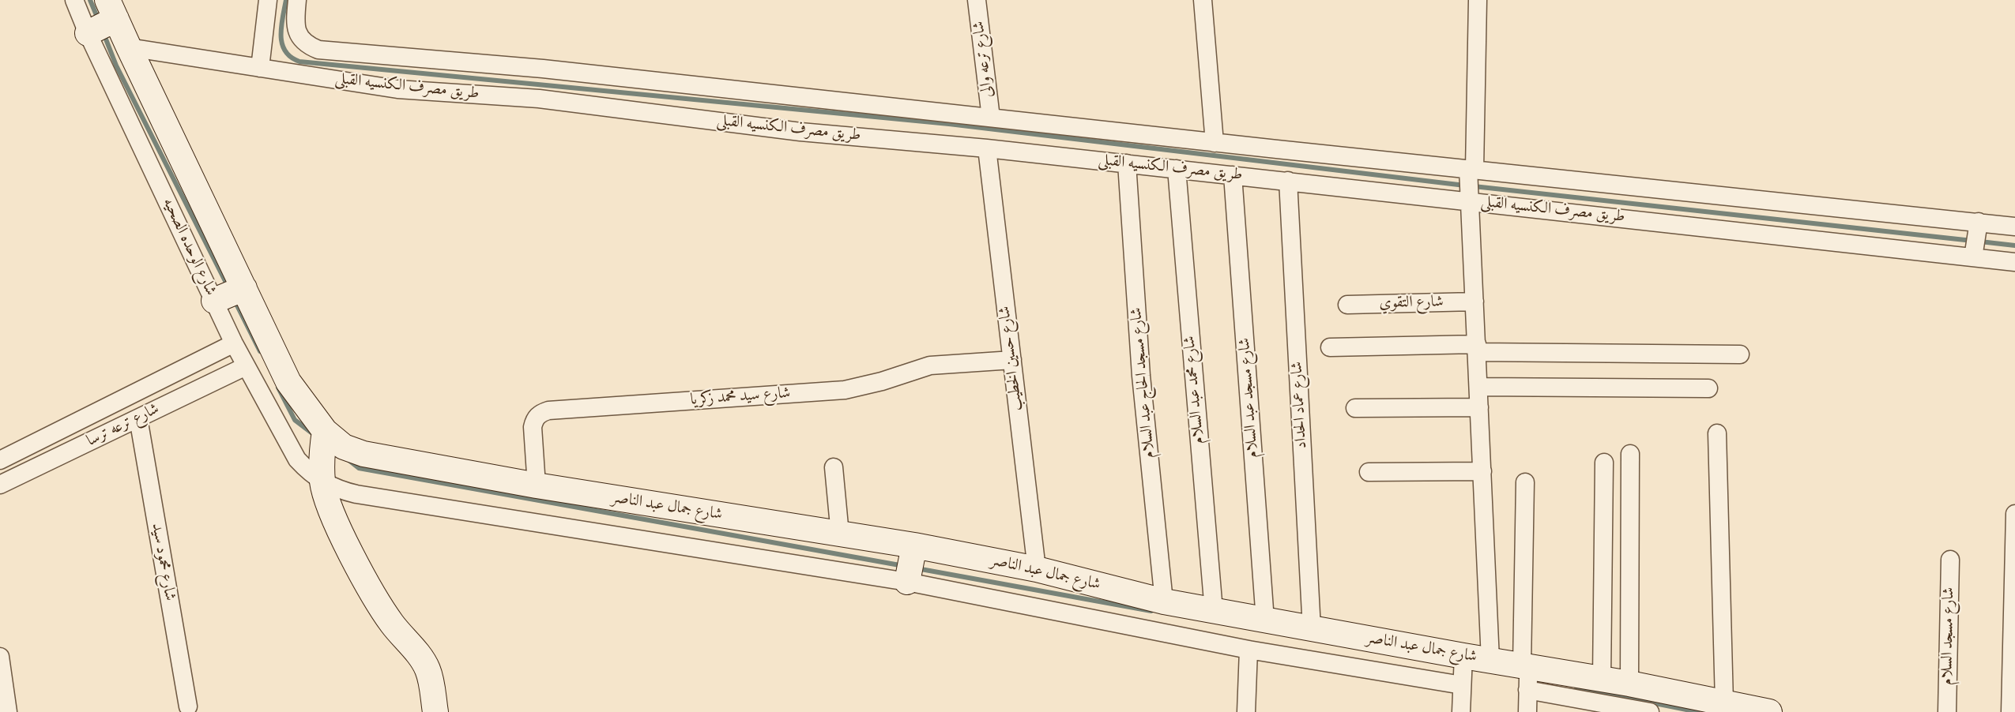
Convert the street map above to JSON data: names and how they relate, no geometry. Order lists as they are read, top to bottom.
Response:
{
  "streets": {
    "street": [
      "شارع ترعه والى",
      "طريق مصرف الكنسيه القبلى",
      "شارع الوحده الصحيه",
      "شارع التقوي",
      "شارع حسين الخطيب",
      "شارع مسجد الحاج عبد السلام",
      "شارع محمد عبد السلام",
      "شارع سيد محمد زكريا",
      "شارع مسجد عبد السلام",
      "شارع عماد الحداد",
      "شارع ترعه ترسا",
      "شارع جمال عبد الناصر",
      "شارع محمود سيد",
      "شارع مسجد السلام"
    ]
  },
  "crossings": [
    ["شارع ترعه والى", "طريق مصرف الكنسيه القبلى"],
    ["طريق مصرف الكنسيه القبلى", "شارع الوحده الصحيه"],
    ["طريق مصرف الكنسيه القبلى", "شارع حسين الخطيب"],
    ["طريق مصرف الكنسيه القبلى", "شارع مسجد الحاج عبد السلام"],
    ["طريق مصرف الكنسيه القبلى", "شارع محمد عبد السلام"],
    ["طريق مصرف الكنسيه القبلى", "شارع مسجد عبد السلام"],
    ["طريق مصرف الكنسيه القبلى", "شارع عماد الحداد"],
    ["شارع الوحده الصحيه", "شارع ترعه ترسا"],
    ["شارع الوحده الصحيه", "شارع جمال عبد الناصر"],
    ["شارع حسين الخطيب", "شارع سيد محمد زكريا"],
    ["شارع حسين الخطيب", "شارع جمال عبد الناصر"],
    ["شارع مسجد الحاج عبد السلام", "شارع جمال عبد الناصر"],
    ["شارع محمد عبد السلام", "شارع جمال عبد الناصر"],
    ["شارع سيد محمد زكريا", "شارع جمال عبد الناصر"],
    ["شارع مسجد عبد السلام", "شارع جمال عبد الناصر"],
    ["شارع عماد الحداد", "شارع جمال عبد الناصر"],
    ["شارع ترعه ترسا", "شارع محمود سيد"]
  ]
}
